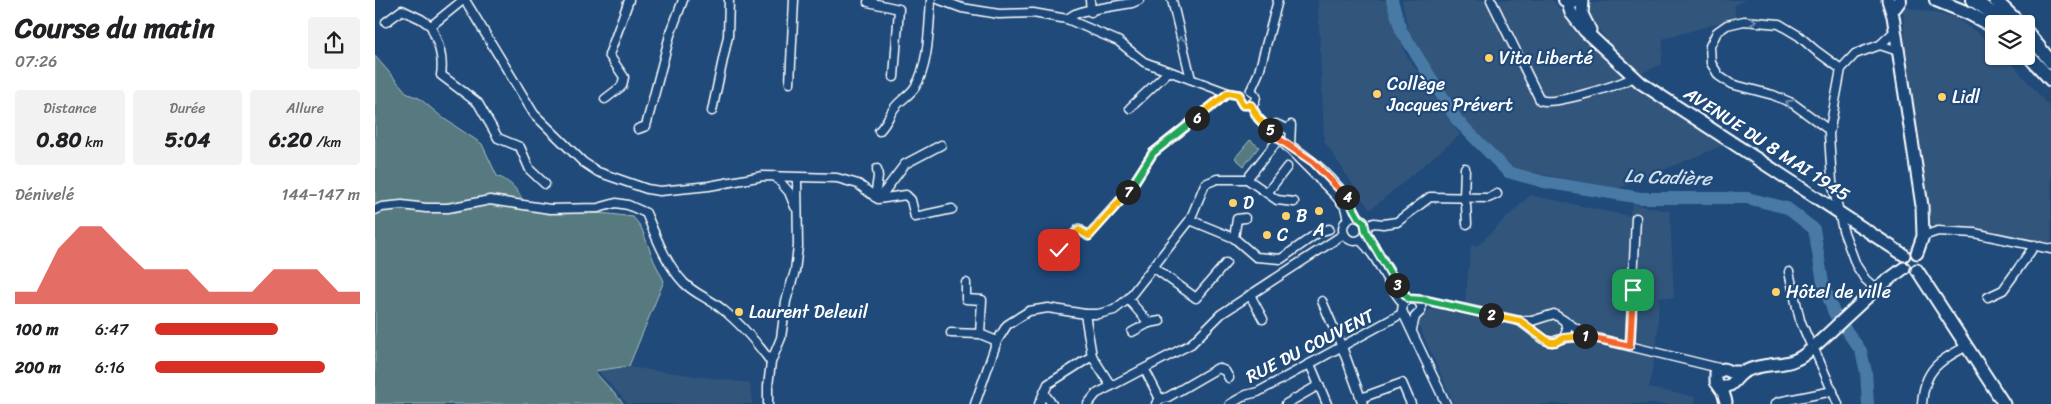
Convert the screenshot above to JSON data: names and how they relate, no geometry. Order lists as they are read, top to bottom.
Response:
{
  "streets": {
    "main road": ["AVENUE DU 8 MAI 1945"],
    "street": ["RUE DU COUVENT"]
  },
  "water": ["La Cadière"],
  "places": [
    "Vita Liberté",
    "Collège Jacques Prévert",
    "Lidl",
    "D",
    "A",
    "B",
    "C",
    "Hôtel de ville",
    "Laurent Deleuil"
  ],
  "page": {
    "heading": ["Course du matin", "07:26"],
    "stats": [
      ["Distance", "0.80 km"],
      ["Durée", "5:04"],
      ["Allure", "6:20 /km"]
    ],
    "pins": [
      "6",
      "5",
      "7",
      "4",
      "3",
      "2",
      "1"
    ],
    "chart": ["Dénivelé", "144–147 m"],
    "list": [
      {
        "name": "100 m",
        "note": "6:47"
      },
      {
        "name": "200 m",
        "note": "6:16"
      }
    ]
  }
}
